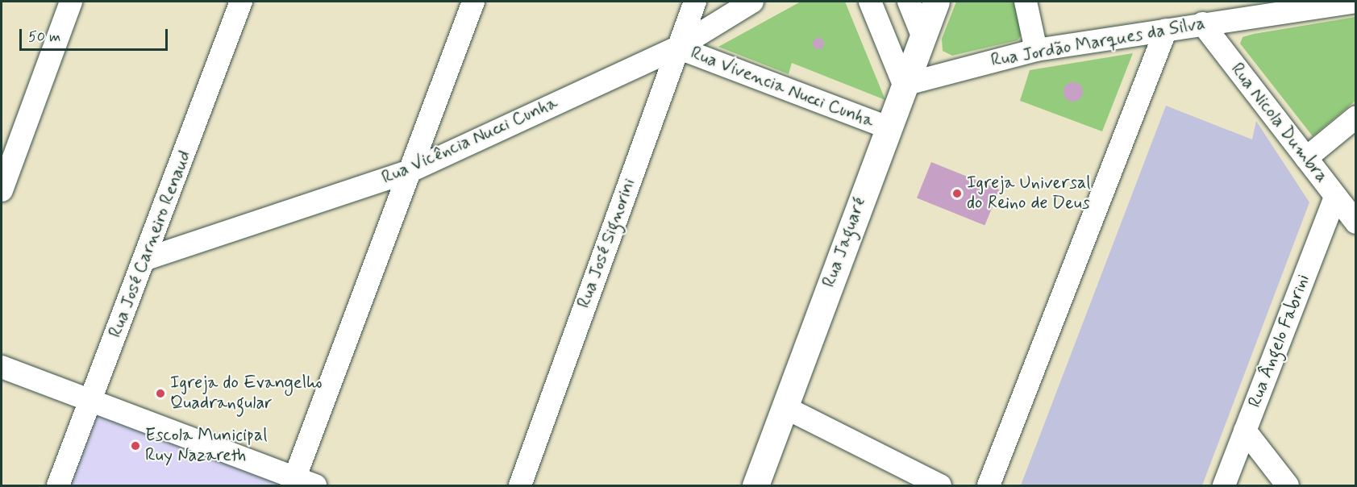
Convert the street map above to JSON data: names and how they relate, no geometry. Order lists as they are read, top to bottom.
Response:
{
  "streets": {
    "street": [
      "Rua Jordão Marques da Silva",
      "Rua Vivencia Nucci Cunha",
      "Rua Nicola Dumbra",
      "Rua Vicência Nucci Cunha",
      "Rua Jaguaré",
      "Rua José Signorini",
      "Rua José Carneiro Renaud",
      "Rua Ângelo Fabrini"
    ]
  },
  "crossings": [
    ["Rua Jordão Marques da Silva", "Rua Nicola Dumbra"],
    ["Rua Jordão Marques da Silva", "Rua Jaguaré"],
    ["Rua Vivencia Nucci Cunha", "Rua Vicência Nucci Cunha"],
    ["Rua Vivencia Nucci Cunha", "Rua Jaguaré"],
    ["Rua Vivencia Nucci Cunha", "Rua José Signorini"],
    ["Rua Nicola Dumbra", "Rua Ângelo Fabrini"],
    ["Rua Vicência Nucci Cunha", "Rua José Signorini"],
    ["Rua Vicência Nucci Cunha", "Rua José Carneiro Renaud"]
  ],
  "places": ["Igreja Universal do Reino de Deus", "Igreja do Evangelho Quadrangular", "Escola Municipal Ruy Nazareth"],
  "scale_bar": "50 m"
}
